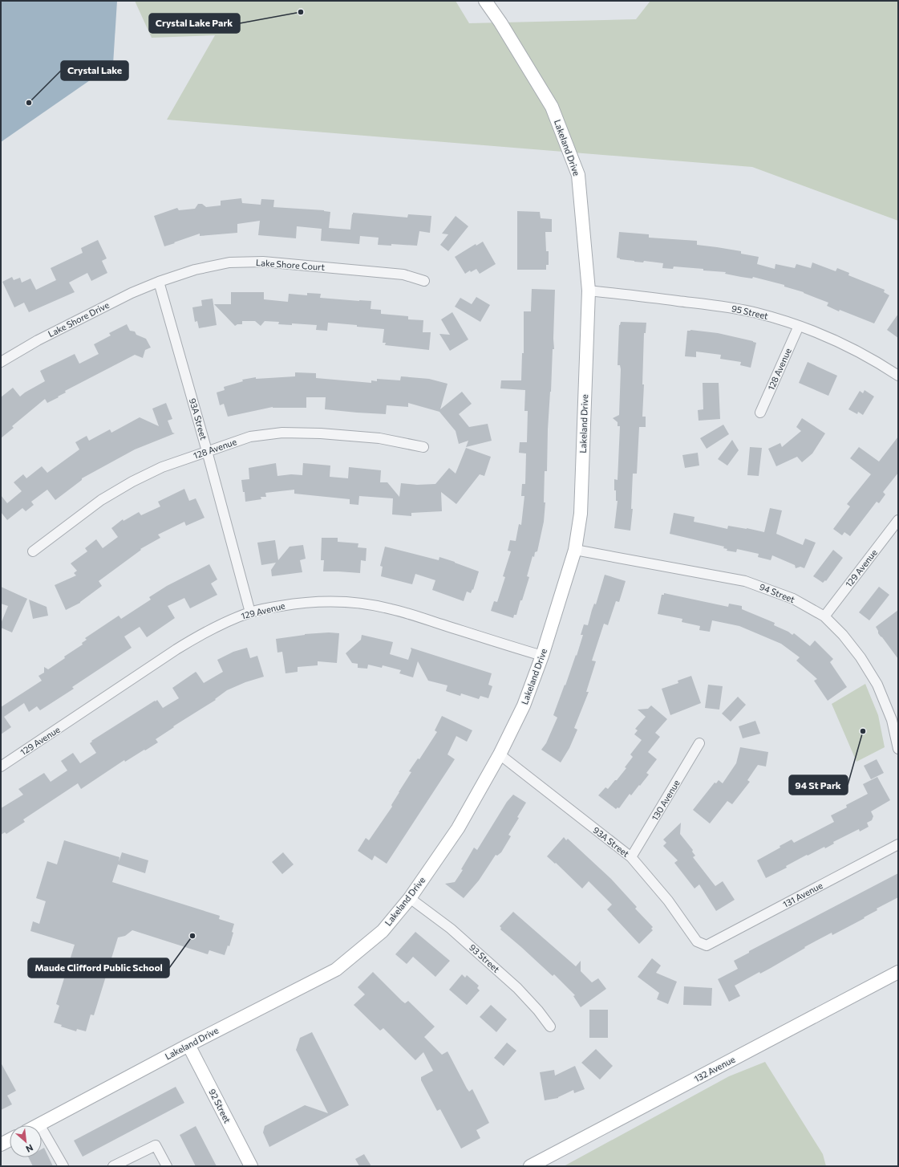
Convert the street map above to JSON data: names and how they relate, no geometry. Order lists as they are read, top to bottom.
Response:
{
  "streets": {
    "street": [
      "Lakeland Drive",
      "Lake Shore Court",
      "95 Street",
      "Lake Shore Drive",
      "128 Avenue",
      "93A Street",
      "129 Avenue",
      "94 Street",
      "130 Avenue",
      "131 Avenue",
      "93 Street",
      "132 Avenue",
      "92 Street"
    ]
  },
  "crossings": [
    ["Lakeland Drive", "95 Street"],
    ["Lakeland Drive", "93A Street"],
    ["Lakeland Drive", "129 Avenue"],
    ["Lakeland Drive", "94 Street"],
    ["Lakeland Drive", "93 Street"],
    ["Lakeland Drive", "92 Street"],
    ["Lake Shore Court", "Lake Shore Drive"],
    ["Lake Shore Court", "93A Street"],
    ["95 Street", "128 Avenue"],
    ["Lake Shore Drive", "93A Street"],
    ["128 Avenue", "93A Street"],
    ["93A Street", "129 Avenue"],
    ["93A Street", "130 Avenue"],
    ["93A Street", "131 Avenue"],
    ["129 Avenue", "94 Street"]
  ],
  "places": [
    "Crystal Lake Park",
    "Crystal Lake",
    "94 St Park",
    "Maude Clifford Public School"
  ],
  "north": "bottom right"
}
